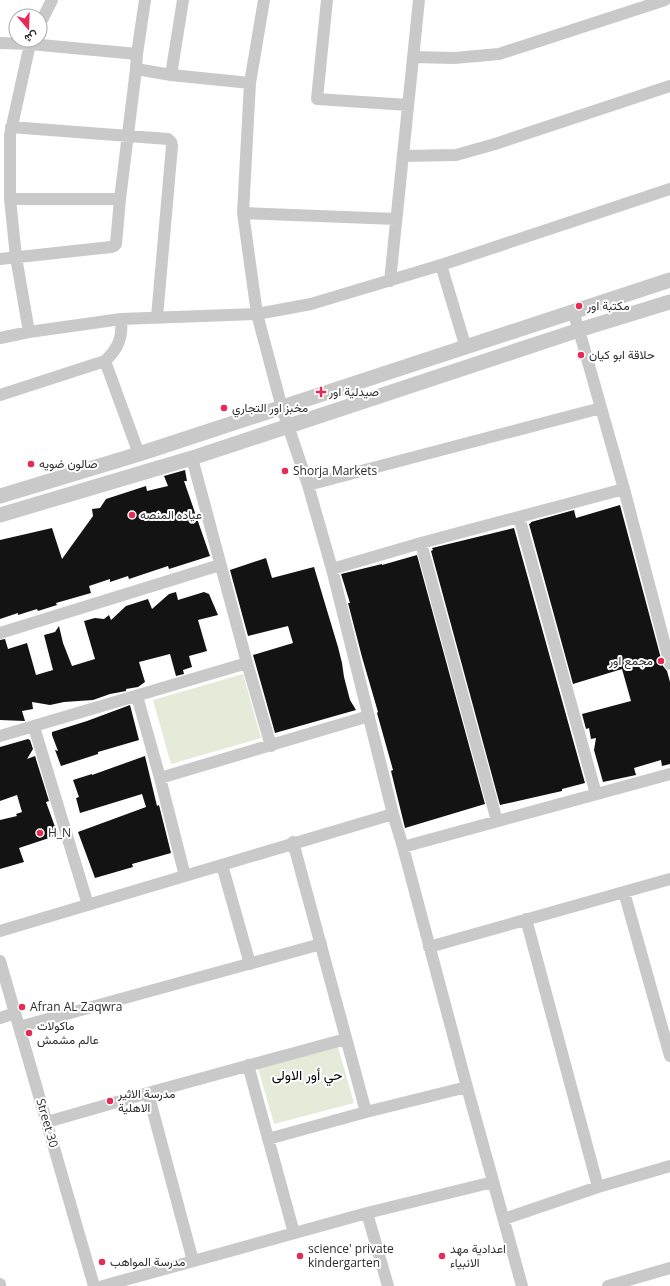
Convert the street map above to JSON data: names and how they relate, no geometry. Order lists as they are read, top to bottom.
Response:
{
  "streets": {
    "street": ["Street 30"]
  },
  "districts": ["حي أور الاولى"],
  "places": {
    "other": [
      "مكتبة اور",
      "حلاقة ابو كيان",
      "مخبز اور التجاري",
      "صالون ضويه",
      "Shorja Markets",
      "عياده المنصه",
      "مجمع اور",
      "H_N",
      "Afran AL Zaqwra",
      "ماكولات عالم مشمش",
      "مدرسة الاثير الاهلية",
      "science' private kindergarten",
      "اعدادية مهد الانبياء",
      "مدرسة المواهب"
    ],
    "health": ["صيدلية اور"]
  },
  "north": "bottom"
}
